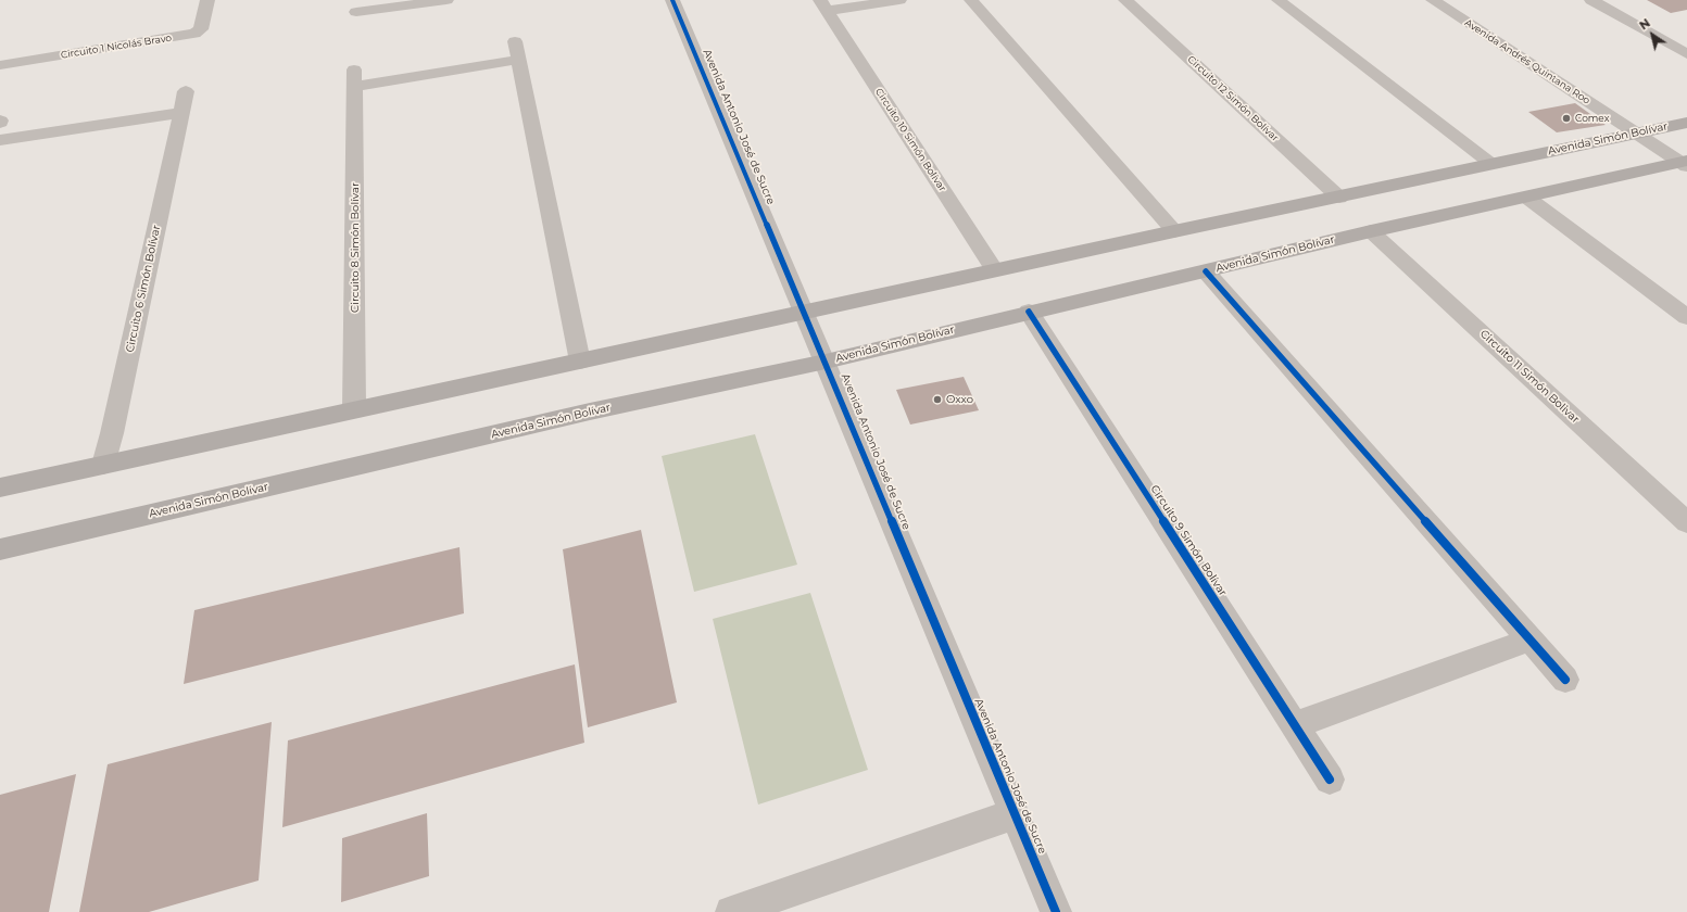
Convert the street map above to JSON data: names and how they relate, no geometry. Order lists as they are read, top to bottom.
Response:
{
  "streets": {
    "main road": ["Avenida Simón Bolívar"],
    "street": [
      "Circuito 1 Nicolás Bravo",
      "Avenida Andrés Quintana Roo",
      "Circuito 12 Simón Bolívar",
      "Avenida Antonio José de Sucre",
      "Circuito 10 Simón Bolívar",
      "Circuito 8 Simón Bolívar",
      "Circuito 6 Simón Bolívar",
      "Circuito 11 Simón Bolivar",
      "Circuito 9 Simón Bolívar"
    ]
  },
  "crossings": [
    ["Avenida Andrés Quintana Roo", "Avenida Simón Bolívar"],
    ["Circuito 12 Simón Bolívar", "Avenida Simón Bolívar"],
    ["Avenida Antonio José de Sucre", "Avenida Simón Bolívar"],
    ["Avenida Simón Bolívar", "Circuito 10 Simón Bolívar"],
    ["Avenida Simón Bolívar", "Circuito 8 Simón Bolívar"],
    ["Avenida Simón Bolívar", "Circuito 6 Simón Bolívar"],
    ["Avenida Simón Bolívar", "Circuito 11 Simón Bolivar"],
    ["Avenida Simón Bolívar", "Circuito 9 Simón Bolívar"]
  ],
  "places": ["Comex", "Oxxo"],
  "north": "top left"
}
